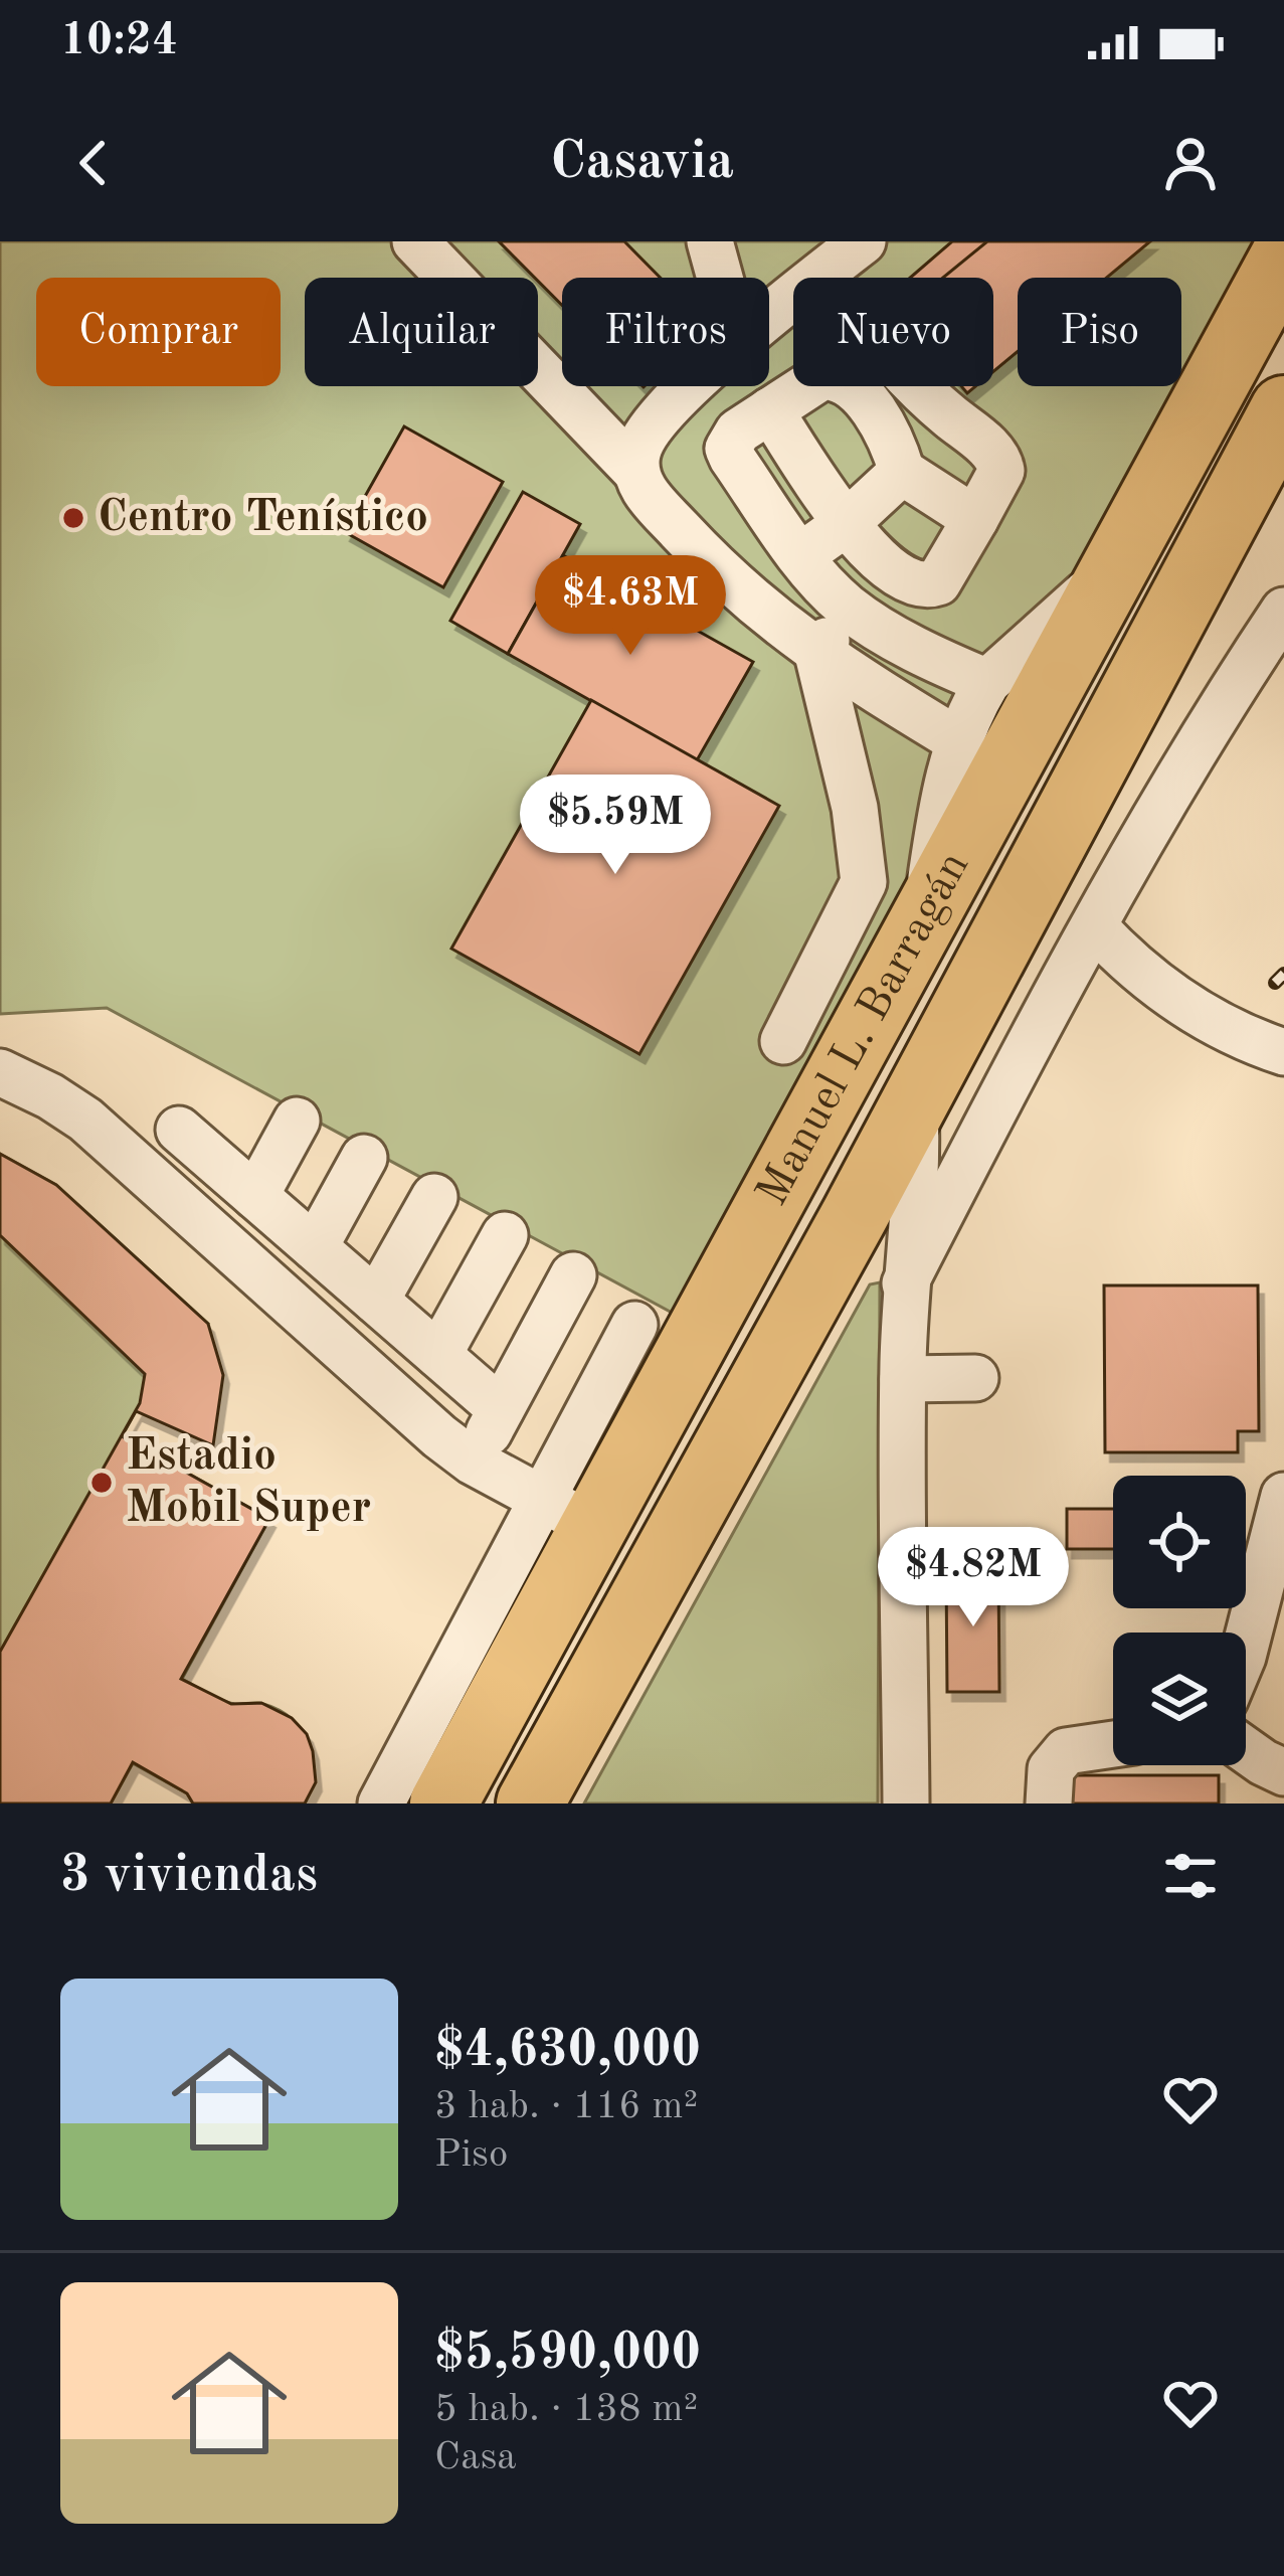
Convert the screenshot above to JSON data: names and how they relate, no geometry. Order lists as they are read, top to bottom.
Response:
{
  "streets": {
    "highway": ["Manuel L. Barragán"]
  },
  "places": ["Centro Tenístico", "Estadio Mobil Super"],
  "page": {
    "status": "10:24",
    "header": "Casavia",
    "chip": [
      "Comprar",
      "Alquilar",
      "Filtros",
      "Nuevo",
      "Piso"
    ],
    "price": ["$4.63M", "$5.59M", "$4.82M"],
    "heading": "3 viviendas",
    "list": [
      {
        "name": "$4,630,000",
        "note": "3 hab. · 116 m² · Piso"
      },
      {
        "name": "$5,590,000",
        "note": "5 hab. · 138 m² · Casa"
      }
    ]
  }
}
